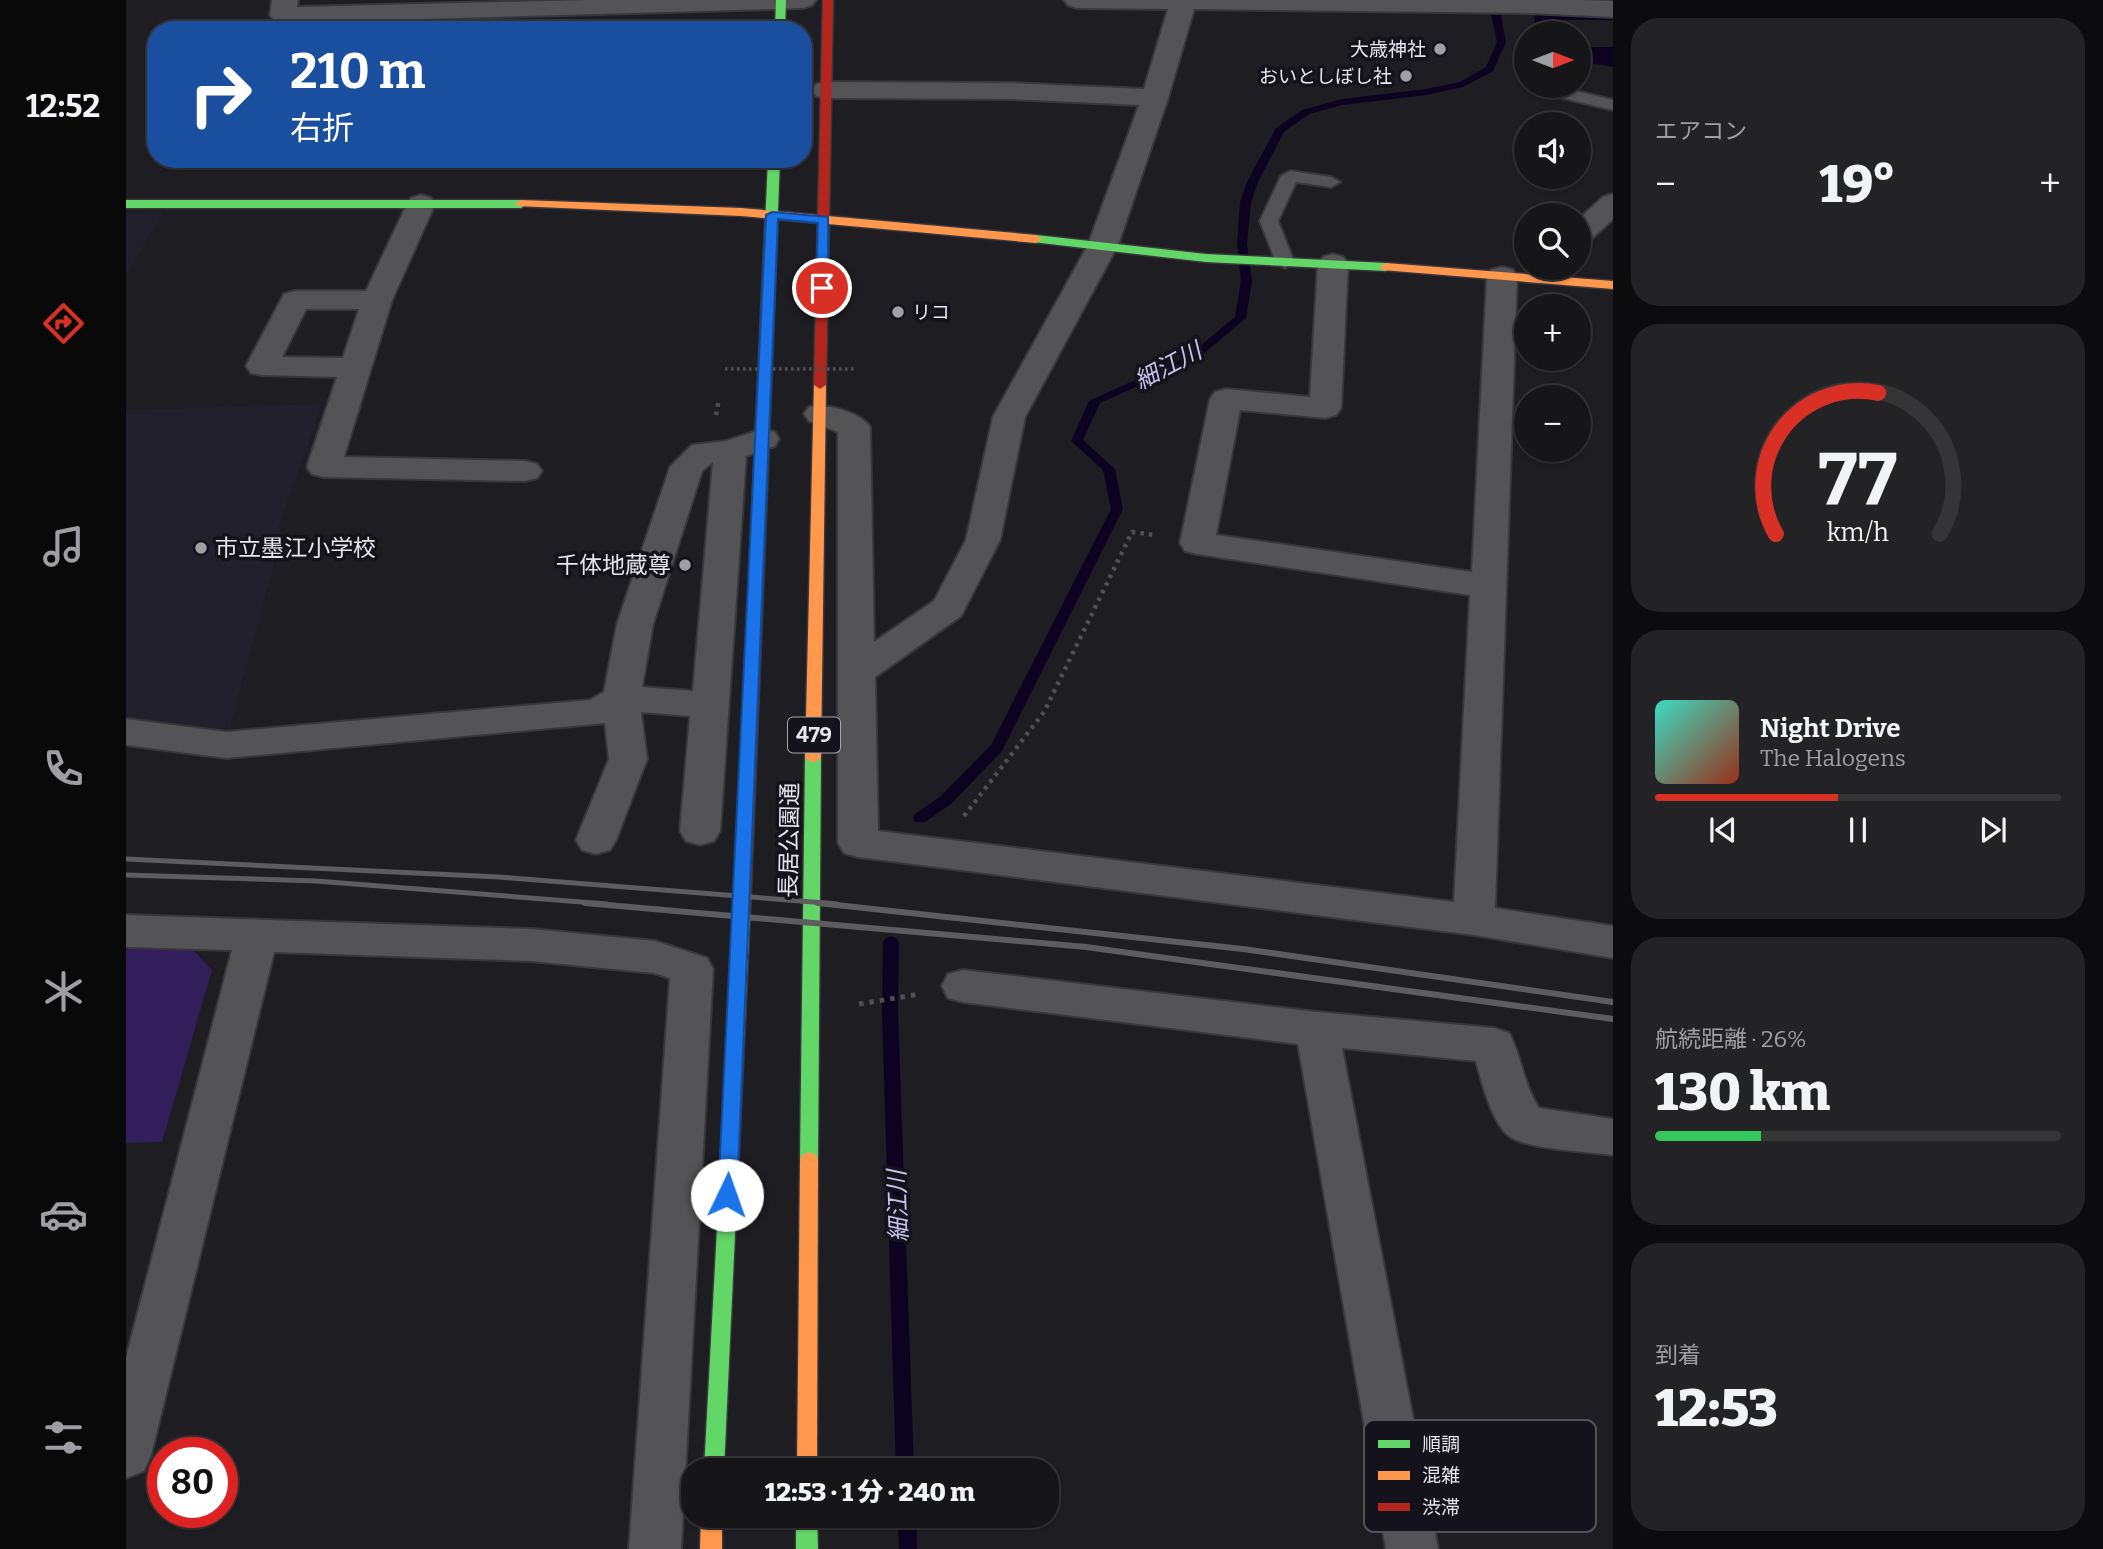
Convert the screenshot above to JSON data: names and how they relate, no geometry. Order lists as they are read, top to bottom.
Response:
{
  "streets": {
    "main road": ["479", "長居公園通"]
  },
  "water": ["細江川"],
  "places": [
    "大歳神社",
    "おいとしぼし社",
    "リコ",
    "市立墨江小学校",
    "千体地蔵尊"
  ],
  "legend": ["順調", "混雑", "渋滞"],
  "north": "right",
  "page": {
    "tabs": "12:52",
    "tile": [
      "エアコン",
      ["航続距離 · 26%", "130 km"],
      ["到着", "12:53"]
    ],
    "map_buttons": ["+", "−"],
    "turn": ["210 m", "右折"],
    "heat": ["−", "19°", "+"],
    "song": ["Night Drive", "The Halogens"],
    "limit": "80",
    "trip": "12:53 · 1 分 · 240 m",
    "gauge": ["77", "km/h"]
  }
}
